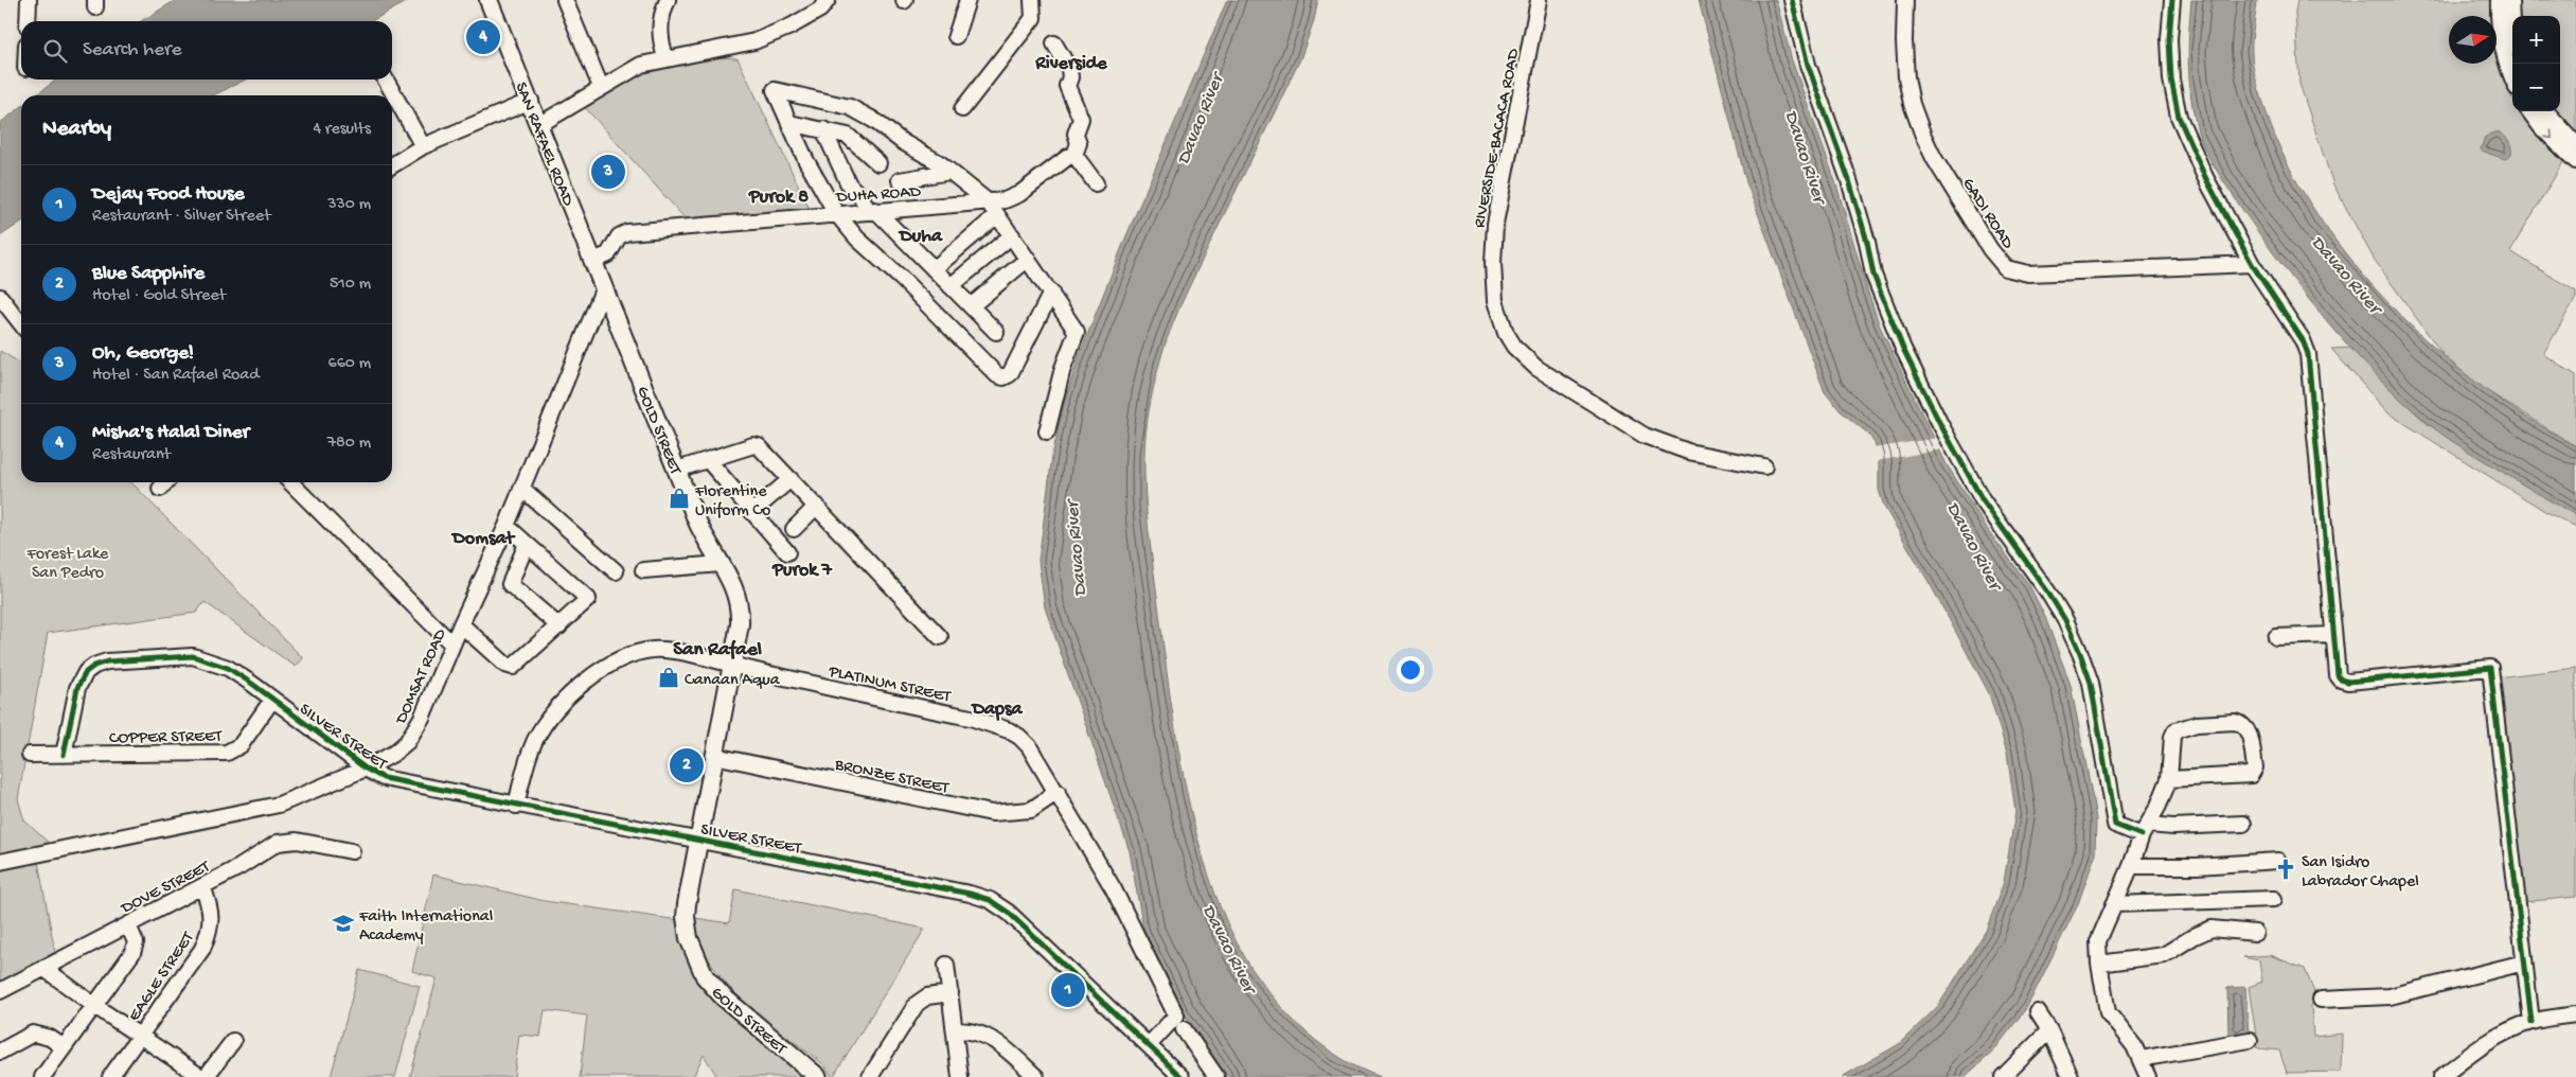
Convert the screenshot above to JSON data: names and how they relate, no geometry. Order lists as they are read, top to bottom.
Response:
{
  "streets": {
    "main road": ["SAN RAFAEL ROAD", "GOLD STREET"],
    "street": [
      "RIVERSIDE-BACACA ROAD",
      "DUHA ROAD",
      "GADI ROAD",
      "DOMSAT ROAD",
      "PLATINUM STREET",
      "COPPER STREET",
      "SILVER STREET",
      "BRONZE STREET",
      "DOVE STREET",
      "EAGLE STREET"
    ]
  },
  "crossings": [
    ["SAN RAFAEL ROAD", "DUHA ROAD"],
    ["SAN RAFAEL ROAD", "GOLD STREET"],
    ["SAN RAFAEL ROAD", "DOMSAT ROAD"],
    ["GOLD STREET", "DOMSAT ROAD"],
    ["GOLD STREET", "PLATINUM STREET"],
    ["GOLD STREET", "SILVER STREET"],
    ["GOLD STREET", "BRONZE STREET"],
    ["DOMSAT ROAD", "SILVER STREET"],
    ["PLATINUM STREET", "SILVER STREET"],
    ["PLATINUM STREET", "BRONZE STREET"],
    ["COPPER STREET", "SILVER STREET"],
    ["DOVE STREET", "EAGLE STREET"]
  ],
  "districts": [
    "Riverside",
    "Purok 8",
    "Duha",
    "Domsat",
    "Purok 7",
    "San Rafael",
    "Dapsa"
  ],
  "water": ["Davao River"],
  "parks": ["Forest Lake San Pedro"],
  "places": {
    "shop": ["Florentine Uniform Co", "Canaan Aqua"],
    "church": ["San Isidro Labrador Chapel"],
    "school or university": ["Faith International Academy"]
  },
  "north": "right",
  "page": {
    "map_buttons": ["+", "−"],
    "pins": [
      "4",
      "3",
      "2",
      "1"
    ],
    "search": "Search here",
    "heading": ["Nearby", "4 results"],
    "list": [
      {
        "mark": "1",
        "name": "Dejay Food House",
        "note": "Restaurant · Silver Street",
        "value": "330 m"
      },
      {
        "mark": "2",
        "name": "Blue Sapphire",
        "note": "Hotel · Gold Street",
        "value": "510 m"
      },
      {
        "mark": "3",
        "name": "Oh, George!",
        "note": "Hotel · San Rafael Road",
        "value": "660 m"
      },
      {
        "mark": "4",
        "name": "Misha's Halal Diner",
        "note": "Restaurant",
        "value": "780 m"
      }
    ]
  }
}
